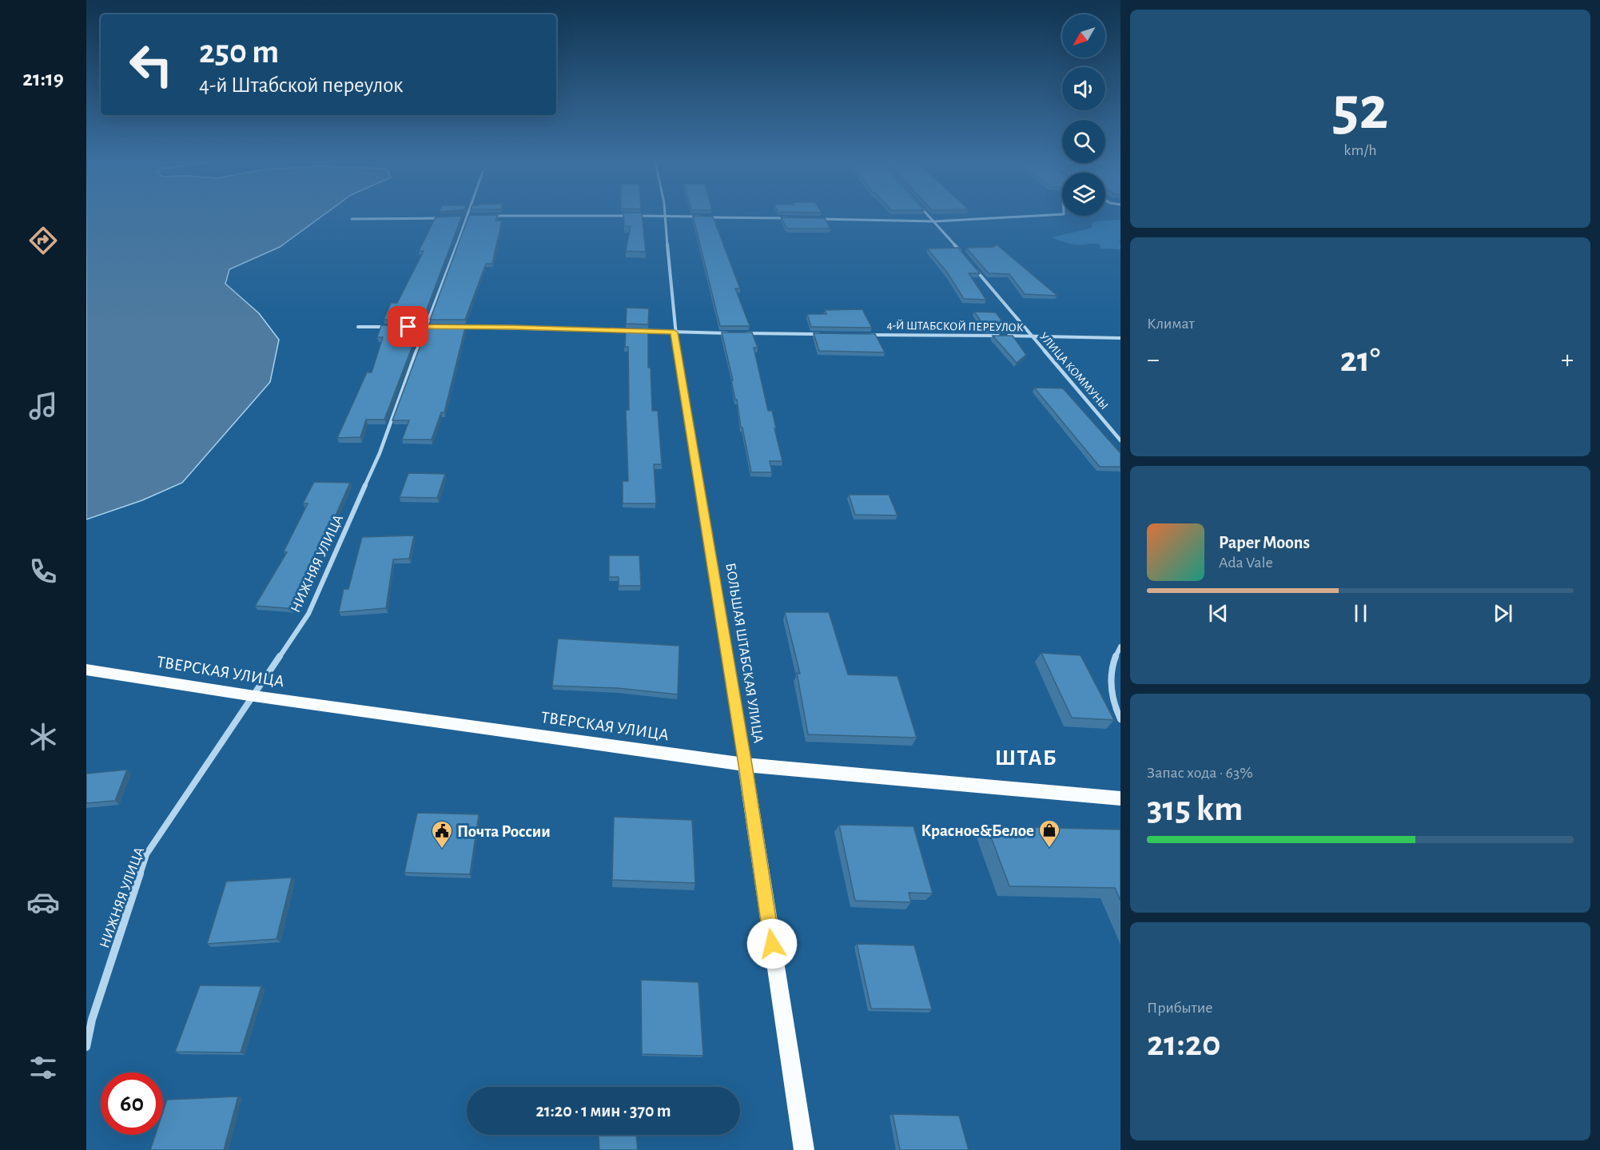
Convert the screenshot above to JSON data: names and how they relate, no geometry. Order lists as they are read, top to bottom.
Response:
{
  "streets": {
    "main road": ["БОЛЬШАЯ ШТАБСКАЯ УЛИЦА", "ТВЕРСКАЯ УЛИЦА"],
    "street": ["4-Й ШТАБСКОЙ ПЕРЕУЛОК", "УЛИЦА КОММУНЫ", "НИЖНЯЯ УЛИЦА"]
  },
  "crossings": [
    ["4-Й ШТАБСКОЙ ПЕРЕУЛОК", "УЛИЦА КОММУНЫ"],
    ["НИЖНЯЯ УЛИЦА", "ТВЕРСКАЯ УЛИЦА"],
    ["БОЛЬШАЯ ШТАБСКАЯ УЛИЦА", "ТВЕРСКАЯ УЛИЦА"]
  ],
  "districts": ["ШТАБ"],
  "places": {
    "shop": ["Красное&Белое"],
    "public building": ["Почта России"]
  },
  "north": "bottom left",
  "page": {
    "tabs": "21:19",
    "tile": [
      ["52", "km/h"],
      "Климат",
      ["Запас хода · 63%", "315 km"],
      ["Прибытие", "21:20"]
    ],
    "turn": ["250 m", "4-й Штабской переулок"],
    "heat": ["−", "21°", "+"],
    "song": ["Paper Moons", "Ada Vale"],
    "limit": "60",
    "trip": "21:20 · 1 мин · 370 m"
  }
}
